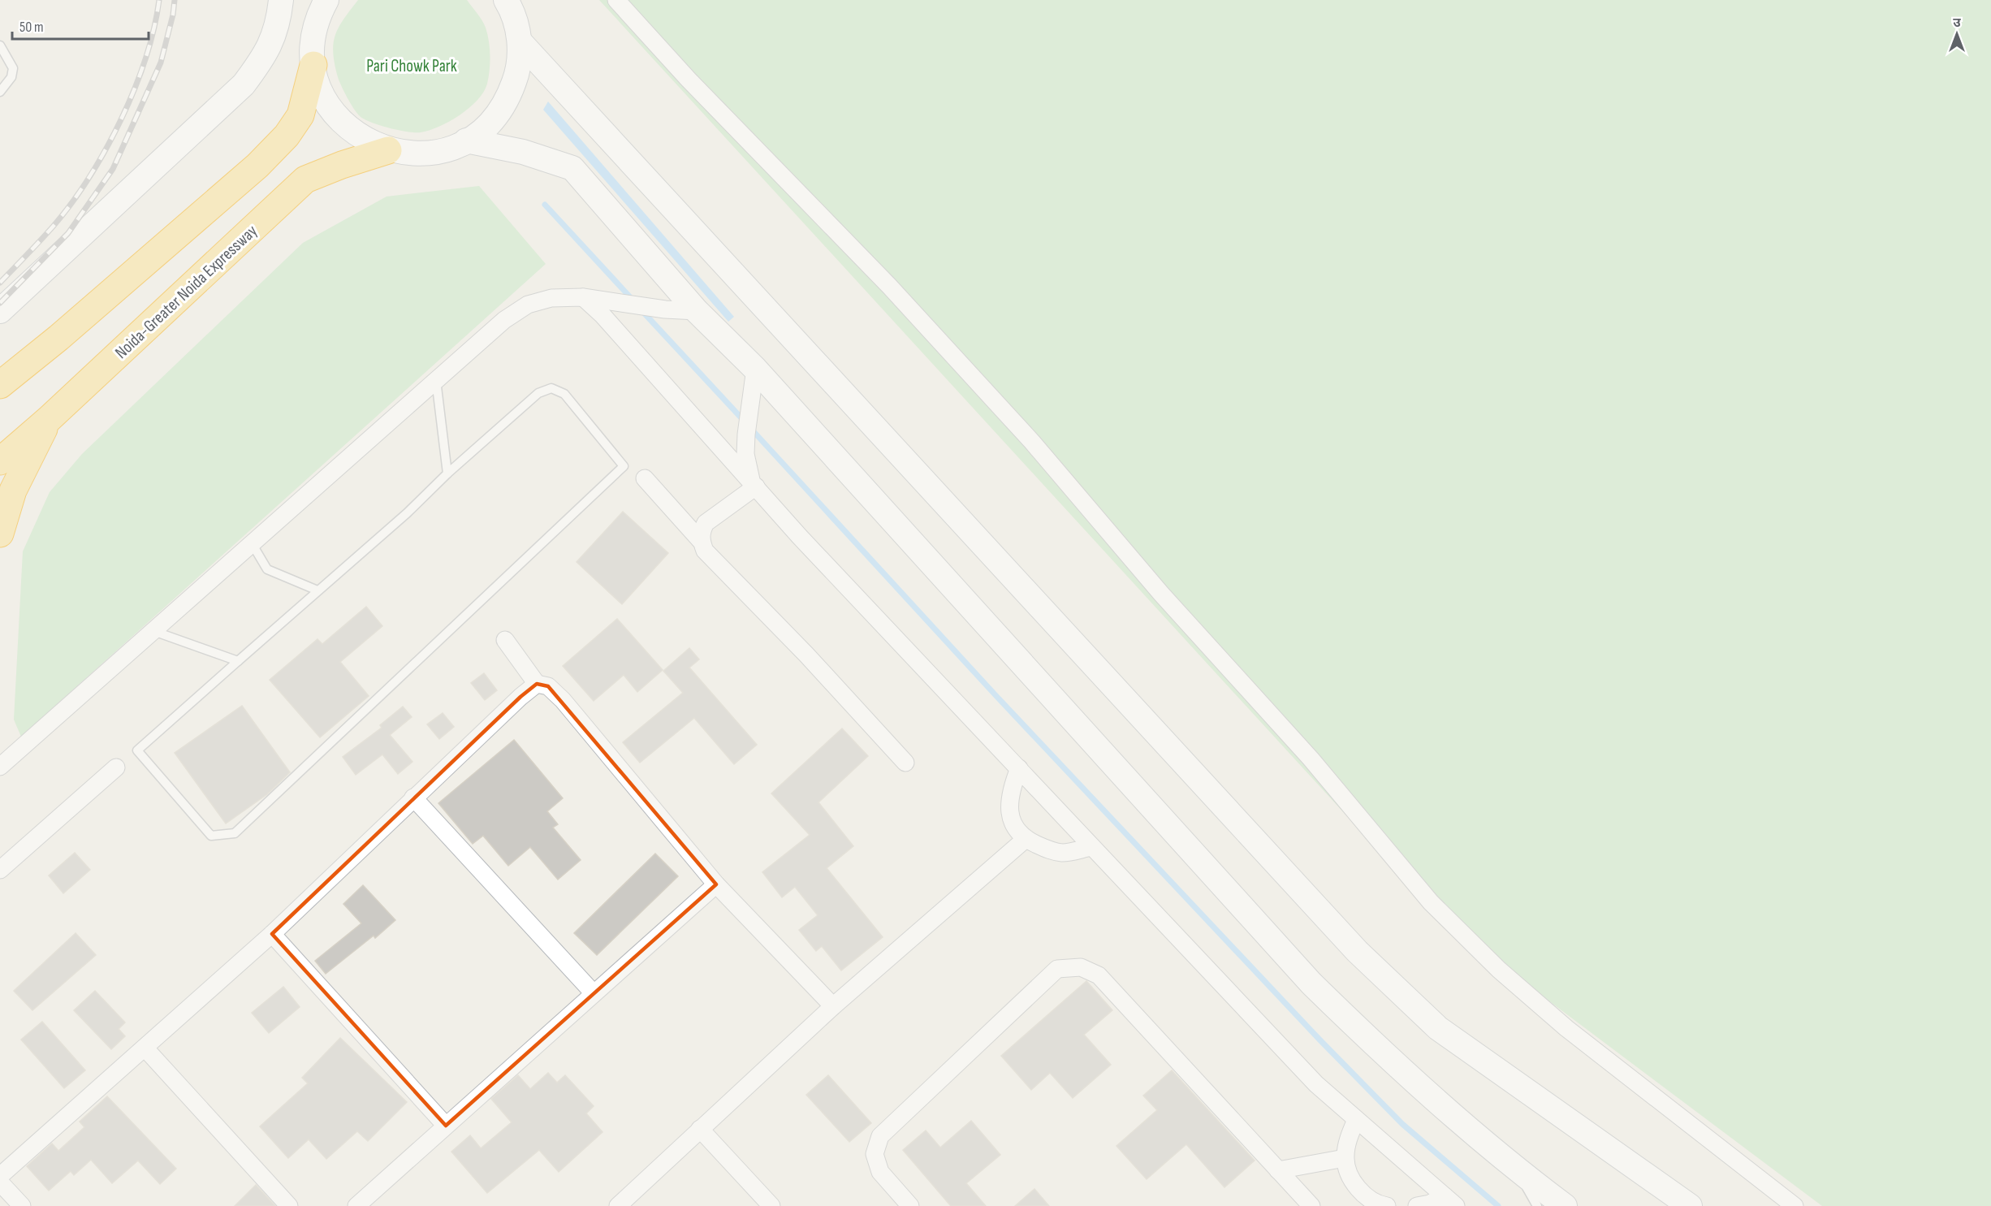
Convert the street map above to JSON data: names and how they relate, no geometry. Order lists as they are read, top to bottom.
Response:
{
  "streets": {
    "highway": ["Noida-Greater Noida Expressway"]
  },
  "parks": ["Pari Chowk Park"],
  "scale_bar": "50 m",
  "north": "top"
}
